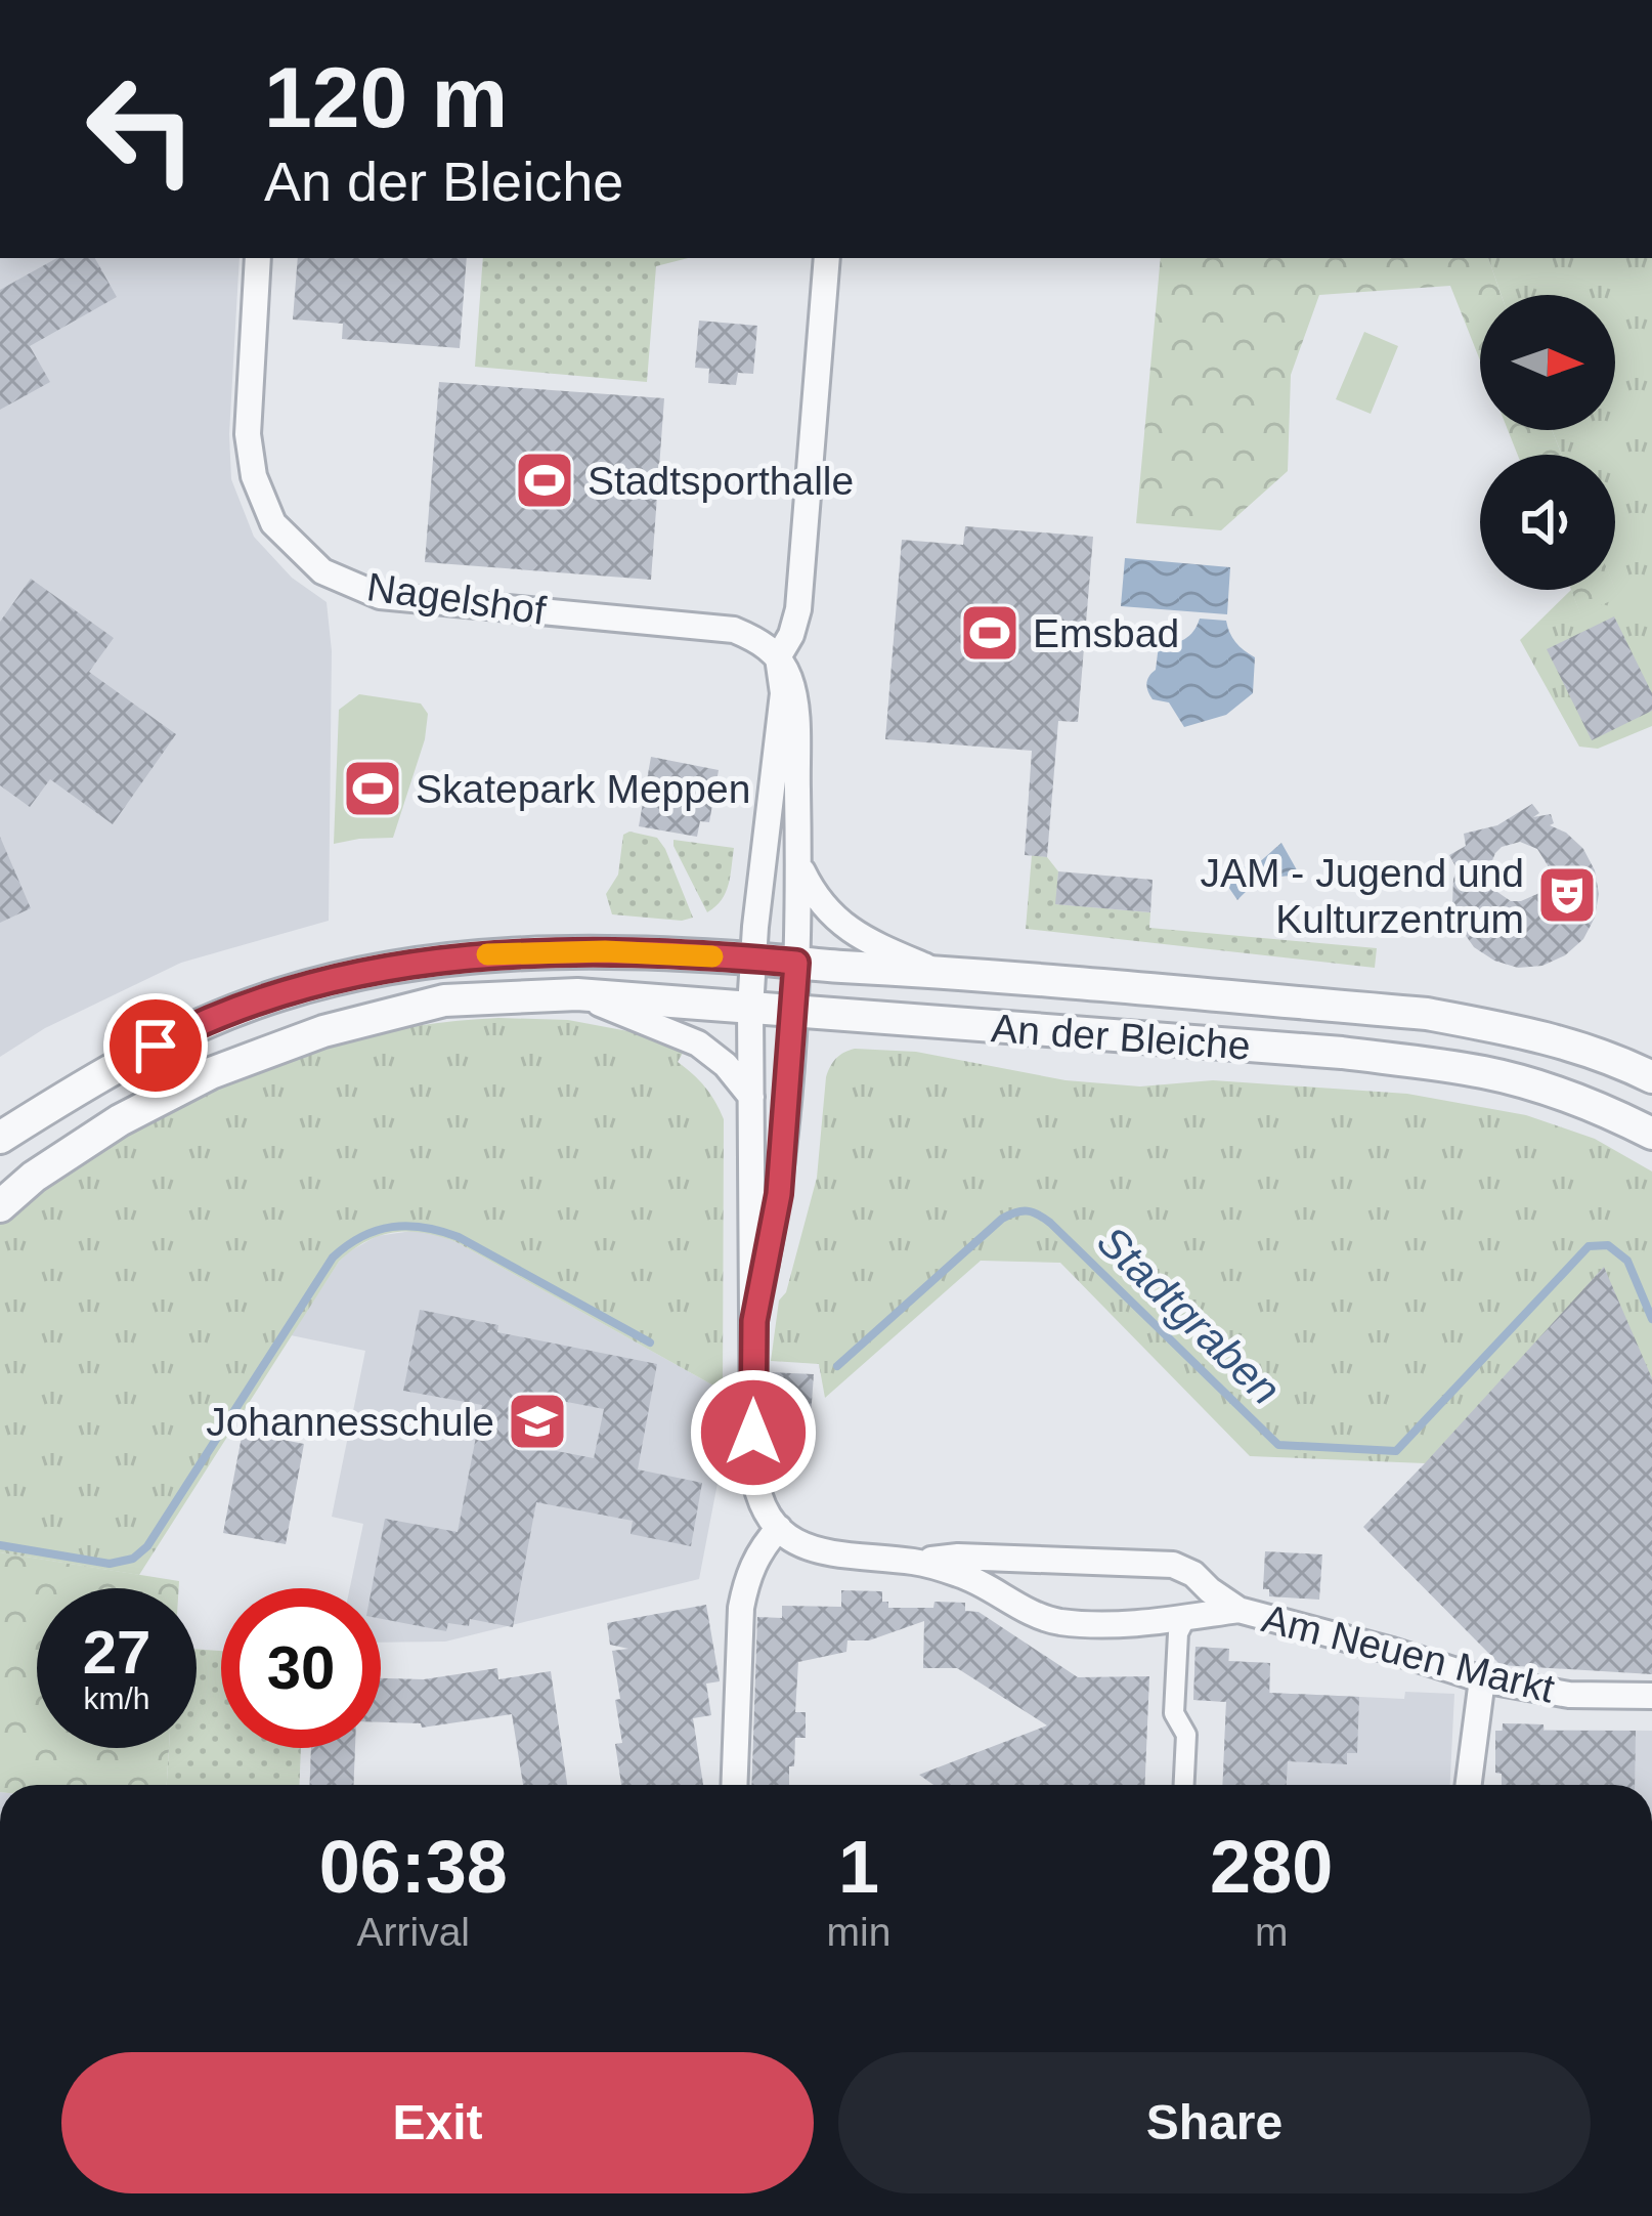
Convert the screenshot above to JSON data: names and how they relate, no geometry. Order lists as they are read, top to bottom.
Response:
{
  "streets": {
    "street": ["Nagelshof", "An der Bleiche", "Am Neuen Markt"]
  },
  "water": ["Stadtgraben"],
  "places": {
    "sports": ["Stadtsporthalle", "Emsbad", "Skatepark Meppen"],
    "theatre": ["JAM - Jugend und Kulturzentrum"],
    "school or university": ["Johannesschule"]
  },
  "north": "right",
  "page": {
    "turn": ["120 m", "An der Bleiche"],
    "speed": "27 km/h",
    "limit": "30",
    "eta": [
      "06:38",
      "Arrival",
      "1",
      "min",
      "280",
      "m"
    ],
    "buttons": ["Exit", "Share"]
  }
}
